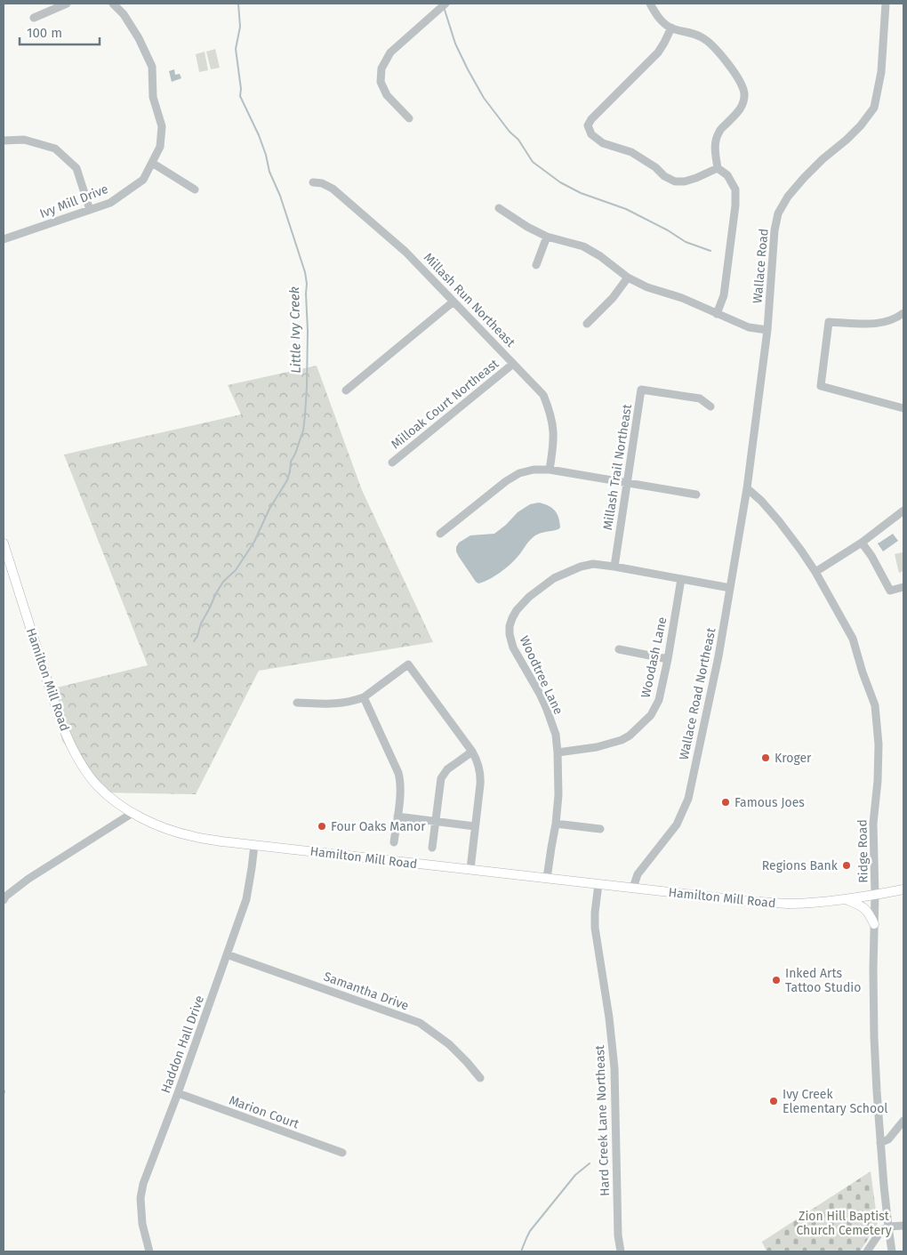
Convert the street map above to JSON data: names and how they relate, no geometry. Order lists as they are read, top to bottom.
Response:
{
  "streets": {
    "main road": ["Hamilton Mill Road"],
    "street": [
      "Ivy Mill Drive",
      "Wallace Road",
      "Millash Run Northeast",
      "Milloak Court Northeast",
      "Millash Trail Northeast",
      "Woodash Lane",
      "Woodtree Lane",
      "Wallace Road Northeast",
      "Ridge Road",
      "Samantha Drive",
      "Haddon Hall Drive",
      "Marion Court",
      "Hard Creek Lane Northeast"
    ]
  },
  "crossings": [
    ["Wallace Road", "Wallace Road Northeast"],
    ["Wallace Road", "Ridge Road"],
    ["Millash Run Northeast", "Milloak Court Northeast"],
    ["Millash Trail Northeast", "Woodtree Lane"],
    ["Woodash Lane", "Woodtree Lane"],
    ["Woodtree Lane", "Hamilton Mill Road"],
    ["Woodtree Lane", "Wallace Road Northeast"],
    ["Hamilton Mill Road", "Wallace Road Northeast"],
    ["Hamilton Mill Road", "Ridge Road"],
    ["Hamilton Mill Road", "Haddon Hall Drive"],
    ["Hamilton Mill Road", "Hard Creek Lane Northeast"],
    ["Wallace Road Northeast", "Ridge Road"],
    ["Samantha Drive", "Haddon Hall Drive"],
    ["Haddon Hall Drive", "Marion Court"]
  ],
  "water": ["Little Ivy Creek"],
  "parks": ["Zion Hill Baptist Church Cemetery"],
  "places": [
    "Kroger",
    "Famous Joes",
    "Four Oaks Manor",
    "Regions Bank",
    "Inked Arts Tattoo Studio",
    "Ivy Creek Elementary School"
  ],
  "scale_bar": "100 m"
}
